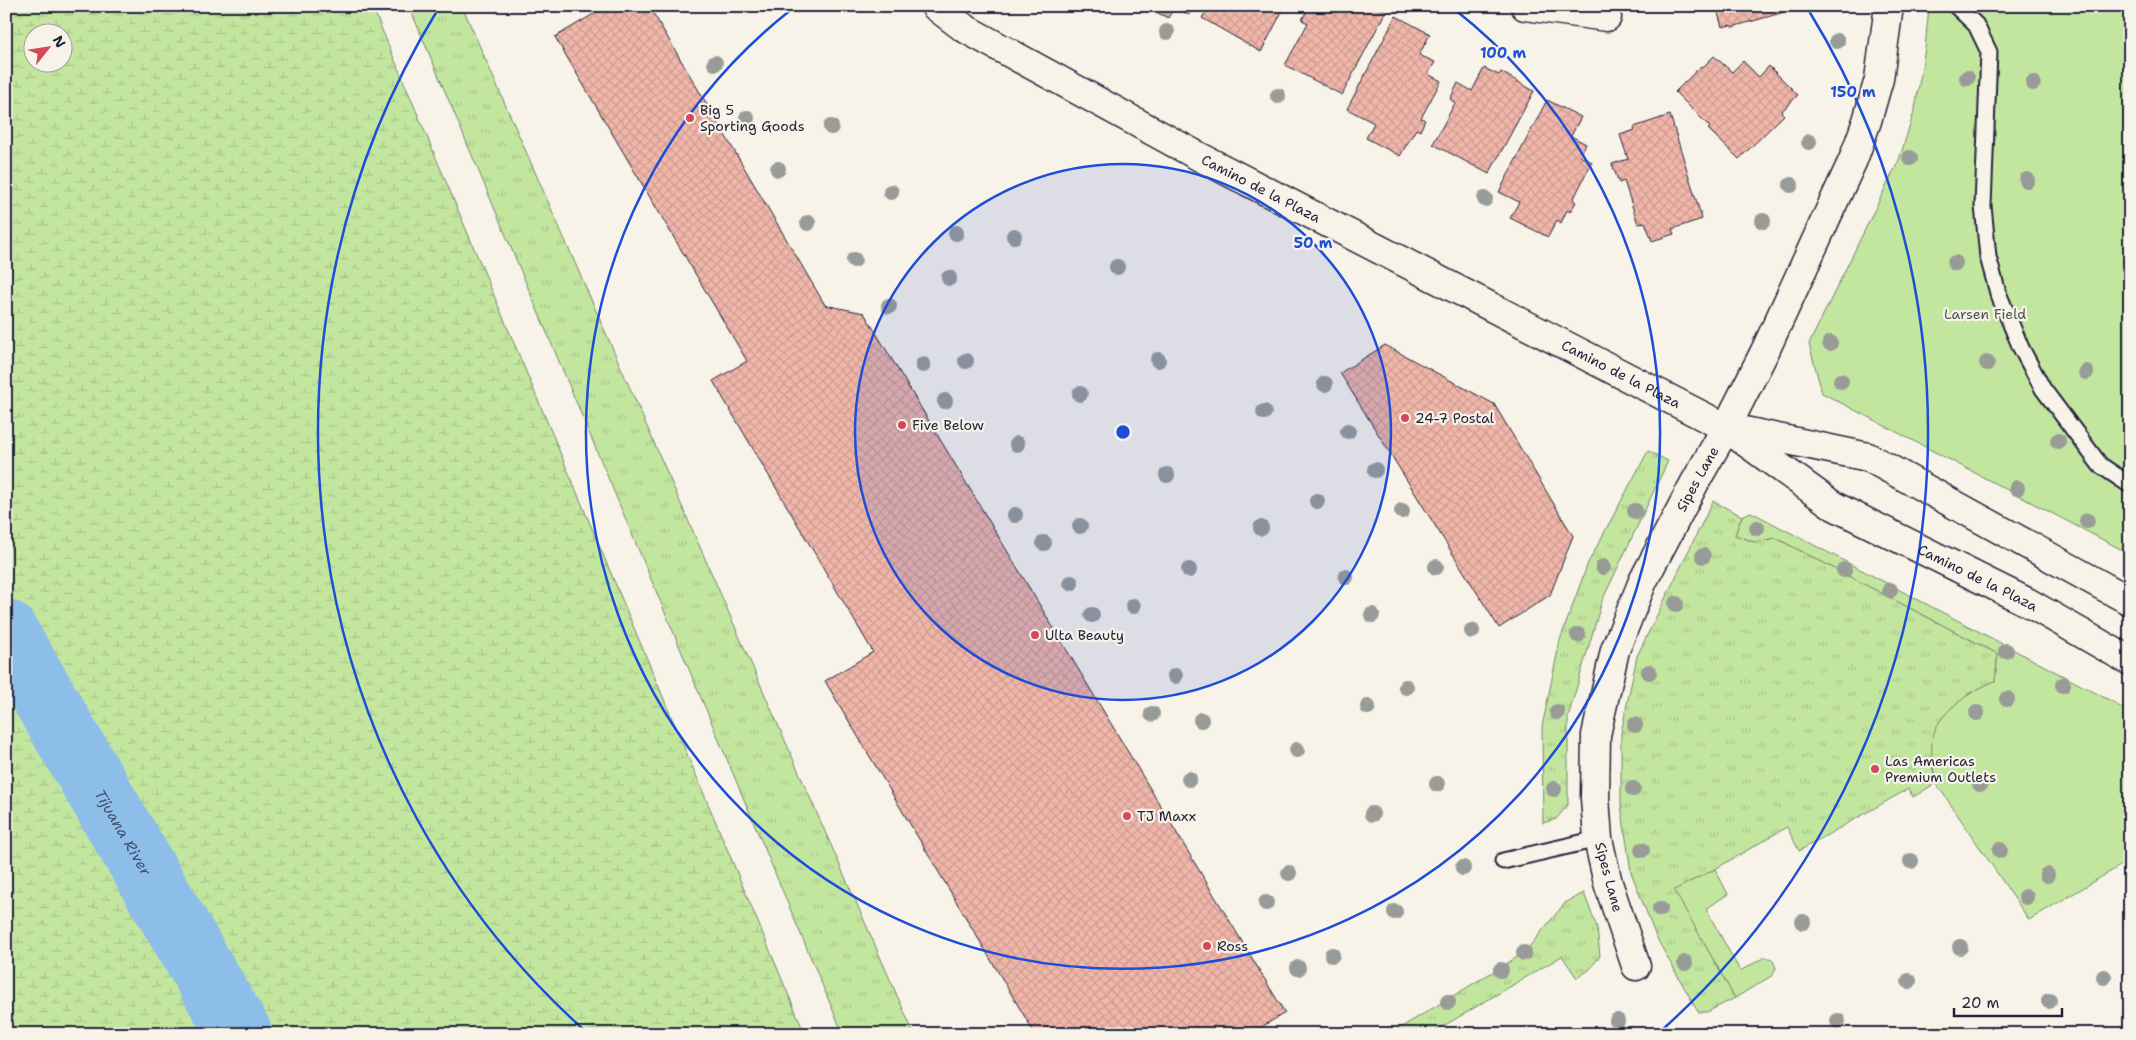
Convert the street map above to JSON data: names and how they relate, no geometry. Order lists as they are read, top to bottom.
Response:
{
  "streets": {
    "main road": ["Camino de la Plaza", "Sipes Lane"]
  },
  "crossings": [
    ["Camino de la Plaza", "Sipes Lane"]
  ],
  "water": ["Tijuana River"],
  "parks": ["Larsen Field"],
  "places": [
    "Big 5 Sporting Goods",
    "24-7 Postal",
    "Five Below",
    "Ulta Beauty",
    "Las Americas Premium Outlets",
    "TJ Maxx",
    "Ross"
  ],
  "scale_bar": "20 m",
  "north": "top right",
  "rings": ["100 m", "150 m", "50 m"]
}
